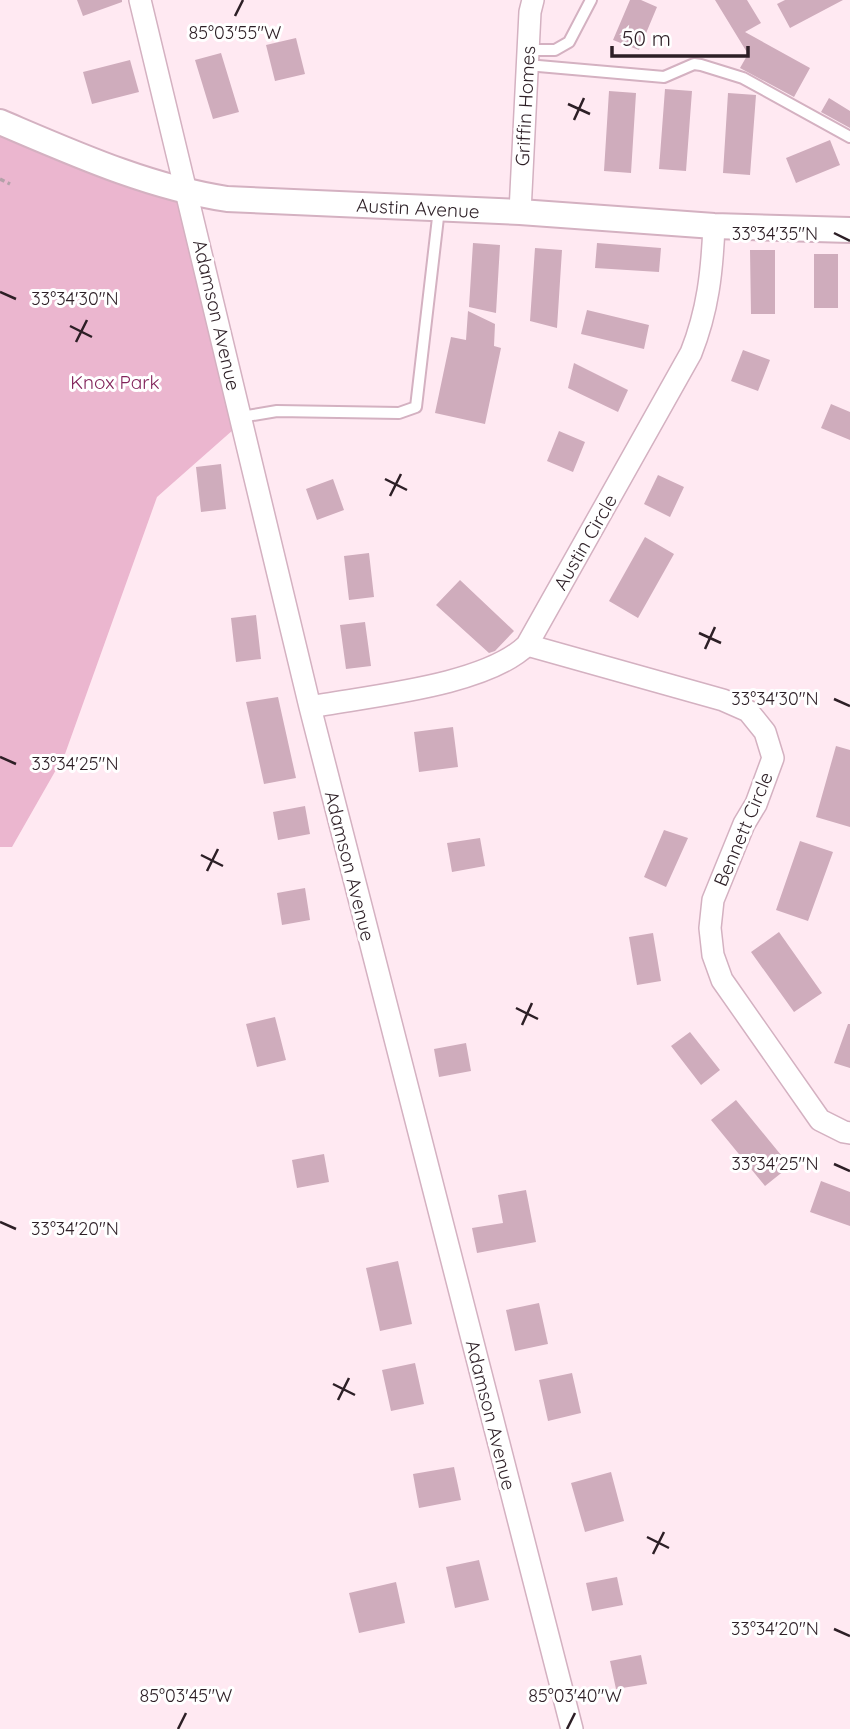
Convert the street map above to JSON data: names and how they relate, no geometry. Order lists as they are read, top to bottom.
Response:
{
  "streets": {
    "street": [
      "Griffin Homes",
      "Austin Avenue",
      "Adamson Avenue",
      "Austin Circle",
      "Bennett Circle"
    ]
  },
  "crossings": [
    ["Griffin Homes", "Austin Avenue"],
    ["Austin Avenue", "Adamson Avenue"],
    ["Austin Avenue", "Austin Circle"],
    ["Austin Circle", "Bennett Circle"]
  ],
  "parks": ["Knox Park"],
  "scale_bar": "50 m",
  "coordinates": [
    "85°03'55\"W",
    "33°34'35\"N",
    "33°34'30\"N",
    "33°34'25\"N",
    "33°34'20\"N",
    "85°03'45\"W",
    "85°03'40\"W"
  ]
}
